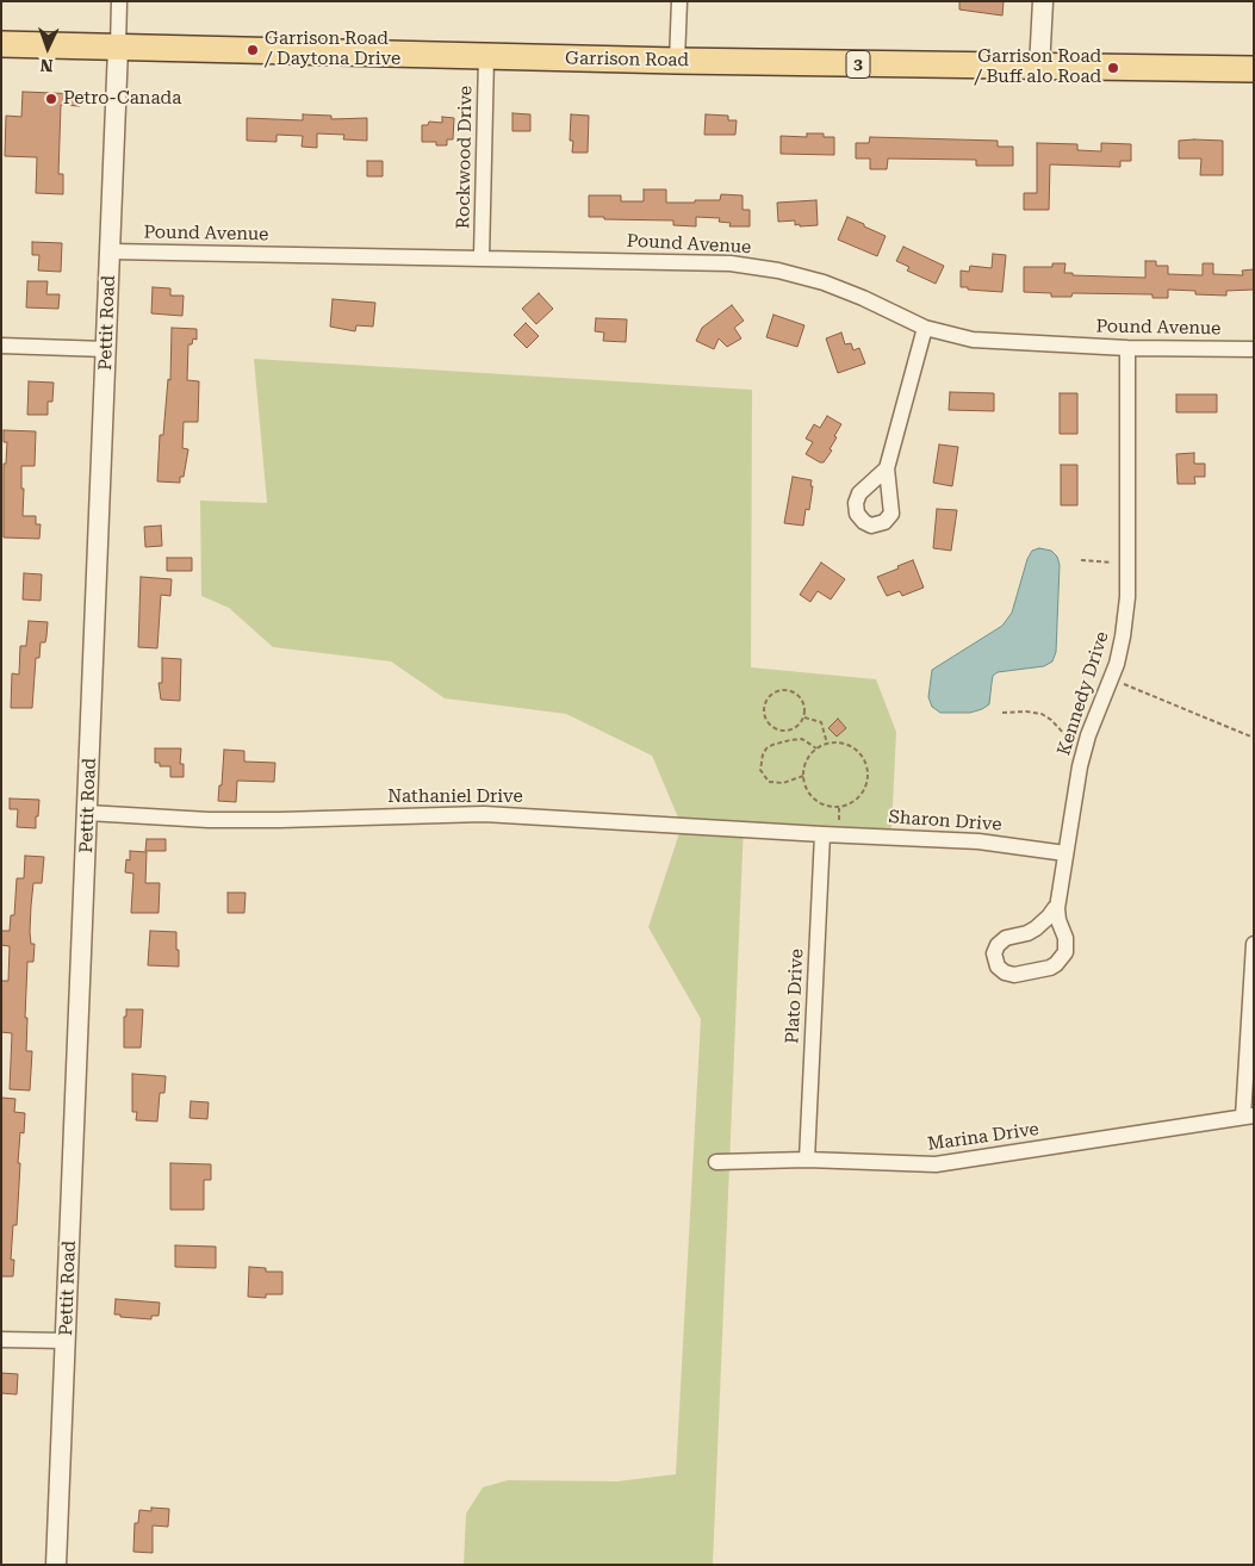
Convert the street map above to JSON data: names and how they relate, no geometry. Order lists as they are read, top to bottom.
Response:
{
  "streets": {
    "main road": ["Garrison Road", "3"],
    "street": [
      "Rockwood Drive",
      "Pound Avenue",
      "Pettit Road",
      "Kennedy Drive",
      "Nathaniel Drive",
      "Sharon Drive",
      "Plato Drive",
      "Marina Drive"
    ]
  },
  "crossings": [
    ["Garrison Road", "Rockwood Drive"],
    ["Garrison Road", "Pettit Road"],
    ["Rockwood Drive", "Pound Avenue"],
    ["Pound Avenue", "Pettit Road"],
    ["Pound Avenue", "Kennedy Drive"],
    ["Pettit Road", "Nathaniel Drive"],
    ["Kennedy Drive", "Sharon Drive"],
    ["Nathaniel Drive", "Sharon Drive"],
    ["Nathaniel Drive", "Plato Drive"],
    ["Sharon Drive", "Plato Drive"],
    ["Plato Drive", "Marina Drive"]
  ],
  "places": ["Garrison Road / Daytona Drive", "Garrison Road / Buff alo Road", "Petro-Canada"],
  "north": "bottom"
}
